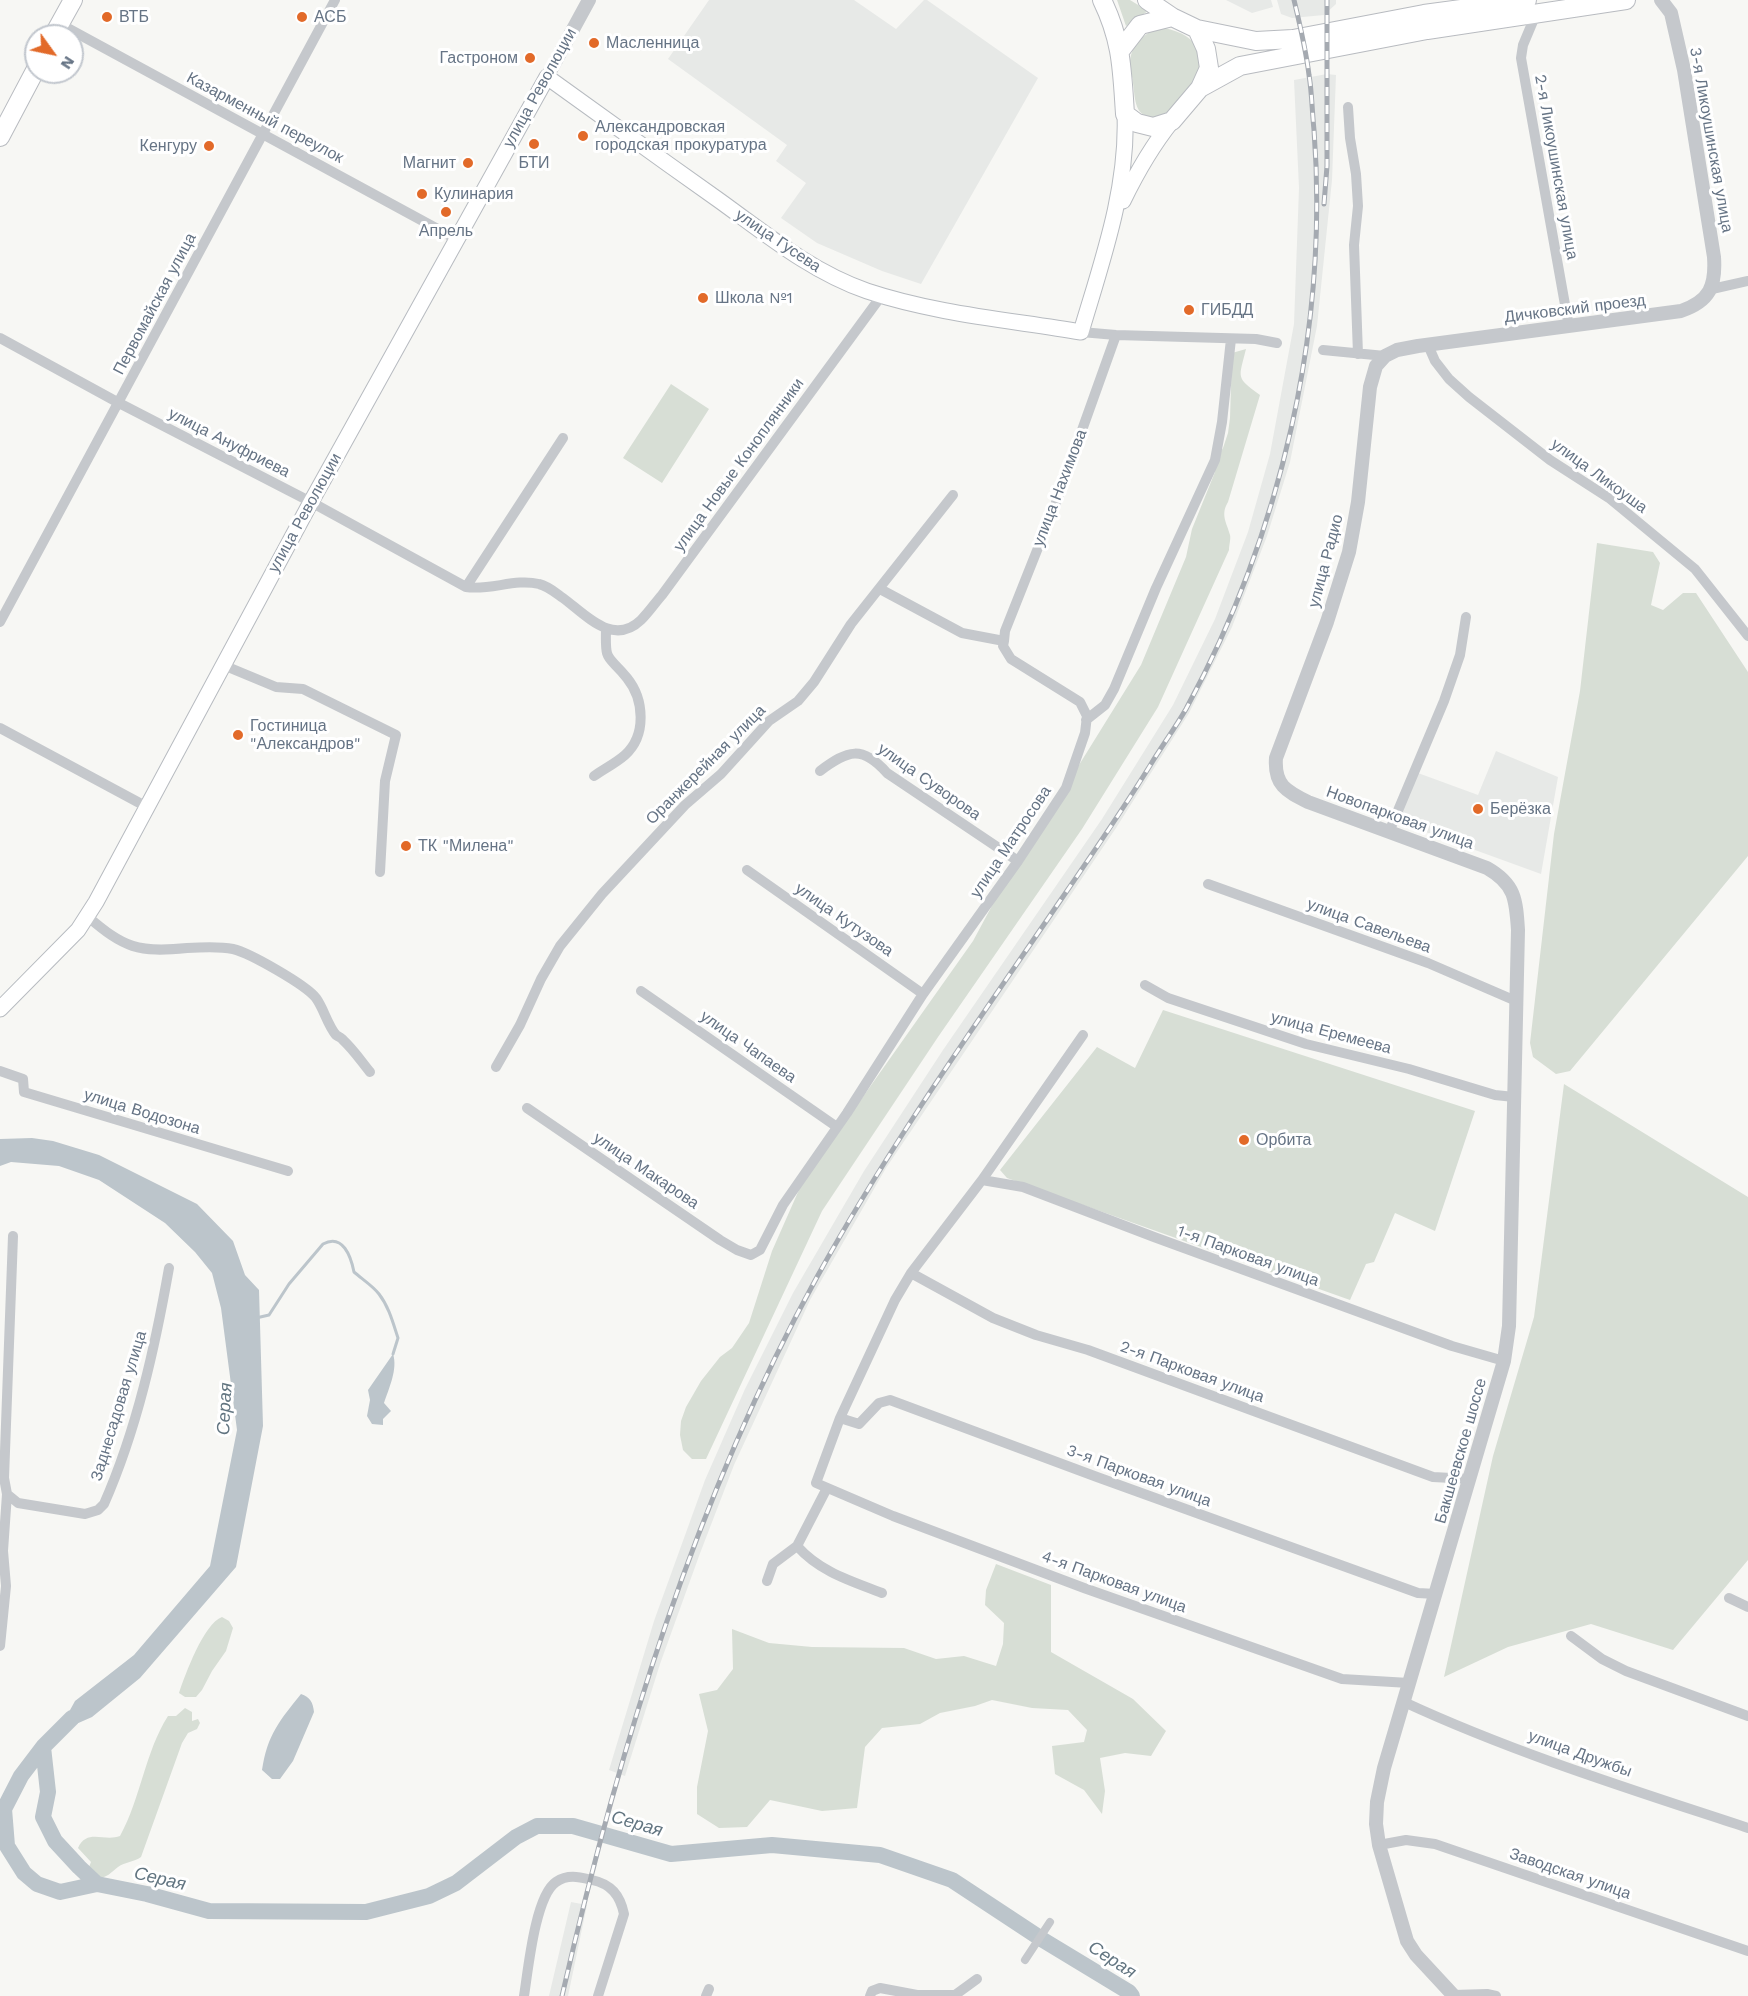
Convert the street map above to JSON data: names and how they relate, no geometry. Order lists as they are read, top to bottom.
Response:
{
  "streets": {
    "main road": ["улица Революции", "улица Гусева"],
    "street": [
      "Казарменный переулок",
      "3-я Ликоушинская улица",
      "2-я Ликоушинская улица",
      "Первомайская улица",
      "Дичковский проезд",
      "улица Ануфриева",
      "улица Новые Коноплянники",
      "улица Ликоуша",
      "улица Нахимова",
      "улица Радио",
      "Оранжерейная улица",
      "улица Суворова",
      "Новопарковая улица",
      "улица Матросова",
      "улица Кутузова",
      "улица Савельева",
      "улица Еремеева",
      "улица Чапаева",
      "улица Водозона",
      "улица Макарова",
      "1-я Парковая улица",
      "2-я Парковая улица",
      "Заднесадовая улица",
      "Бакшеевское шоссе",
      "3-я Парковая улица",
      "4-я Парковая улица",
      "улица Дружбы",
      "Заводская улица"
    ]
  },
  "crossings": [
    ["улица Революции", "Казарменный переулок"],
    ["улица Революции", "улица Гусева"],
    ["улица Революции", "улица Ануфриева"],
    ["Казарменный переулок", "Первомайская улица"],
    ["3-я Ликоушинская улица", "Дичковский проезд"],
    ["2-я Ликоушинская улица", "Дичковский проезд"],
    ["улица Гусева", "улица Новые Коноплянники"],
    ["Первомайская улица", "улица Ануфриева"],
    ["Дичковский проезд", "улица Ликоуша"],
    ["Дичковский проезд", "улица Радио"],
    ["улица Радио", "Новопарковая улица"],
    ["улица Суворова", "улица Матросова"],
    ["Новопарковая улица", "Бакшеевское шоссе"],
    ["улица Матросова", "улица Кутузова"],
    ["улица Матросова", "улица Чапаева"],
    ["улица Матросова", "улица Макарова"],
    ["улица Савельева", "Бакшеевское шоссе"],
    ["улица Еремеева", "Бакшеевское шоссе"],
    ["1-я Парковая улица", "Бакшеевское шоссе"],
    ["2-я Парковая улица", "Бакшеевское шоссе"],
    ["Бакшеевское шоссе", "3-я Парковая улица"],
    ["Бакшеевское шоссе", "4-я Парковая улица"],
    ["Бакшеевское шоссе", "улица Дружбы"],
    ["Бакшеевское шоссе", "Заводская улица"],
    ["3-я Парковая улица", "4-я Парковая улица"]
  ],
  "water": ["Серая"],
  "places": [
    "ВТБ",
    "АСБ",
    "Масленница",
    "Гастроном",
    "Александровская городская прокуратура",
    "БТИ",
    "Кенгуру",
    "Магнит",
    "Кулинария",
    "Апрель",
    "Школа №1",
    "ГИБДД",
    "Гостиница \"Александров\"",
    "Берёзка",
    "ТК \"Милена\"",
    "Орбита"
  ],
  "north": "bottom right"
}
